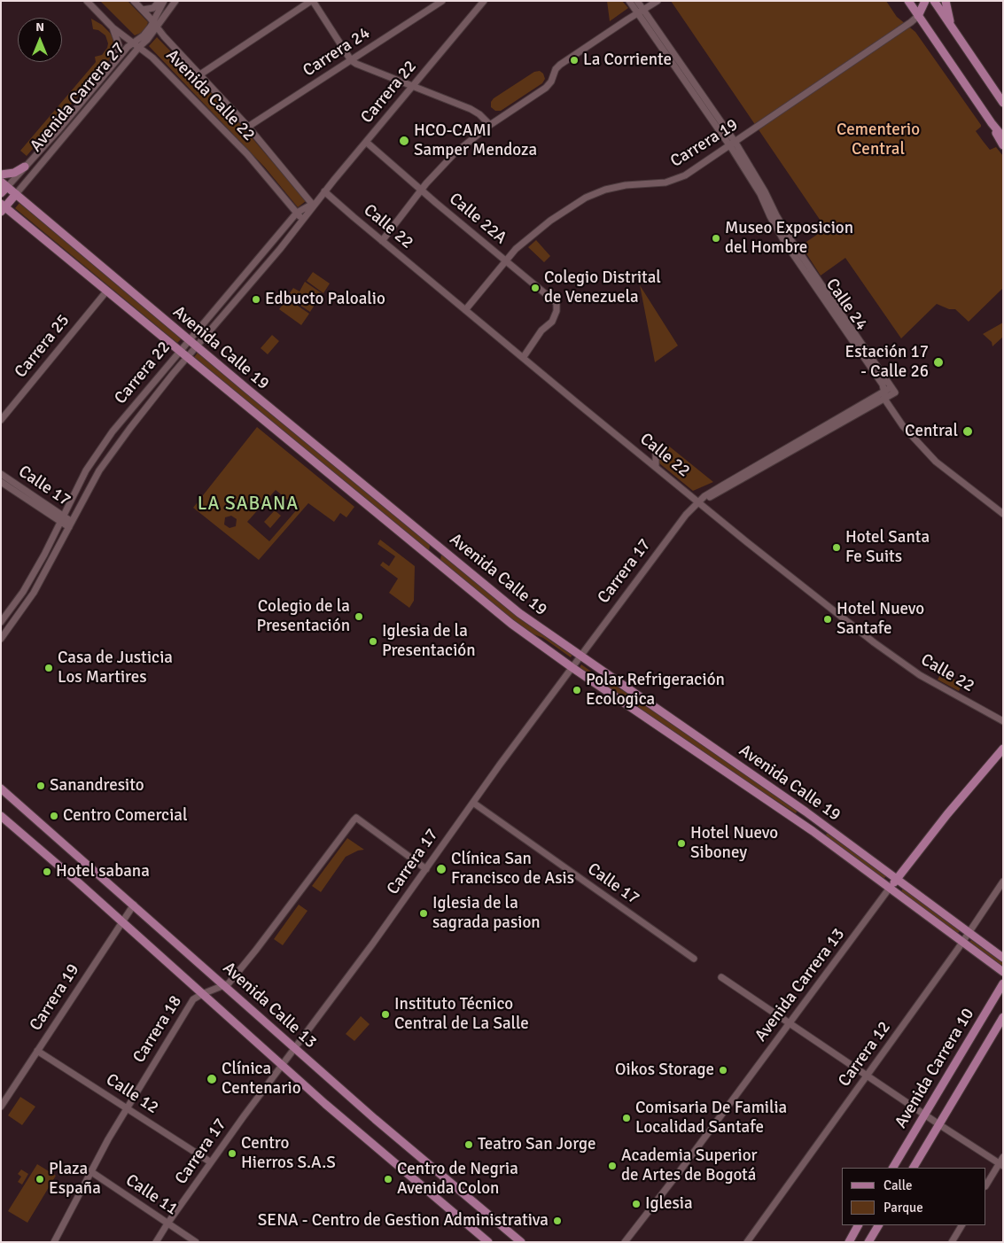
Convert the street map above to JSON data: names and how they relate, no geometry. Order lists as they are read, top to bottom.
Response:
{
  "streets": {
    "main road": [
      "Avenida Carrera 27",
      "Avenida Calle 19",
      "Avenida Carrera 13",
      "Avenida Calle 13",
      "Avenida Carrera 10"
    ],
    "street": [
      "Carrera 24",
      "Carrera 22",
      "Avenida Calle 22",
      "Carrera 19",
      "Calle 22A",
      "Calle 22",
      "Calle 24",
      "Carrera 25",
      "Calle 17",
      "Carrera 17",
      "Carrera 18",
      "Carrera 12",
      "Calle 12",
      "Calle 11"
    ]
  },
  "crossings": [
    ["Carrera 24", "Avenida Calle 22"],
    ["Carrera 22", "Avenida Calle 22"],
    ["Carrera 22", "Calle 22A"],
    ["Carrera 22", "Calle 22"],
    ["Carrera 22", "Avenida Calle 19"],
    ["Carrera 22", "Calle 17"],
    ["Avenida Calle 22", "Avenida Carrera 27"],
    ["Avenida Carrera 27", "Avenida Calle 19"],
    ["Carrera 19", "Calle 22A"],
    ["Carrera 19", "Calle 22"],
    ["Carrera 19", "Calle 24"],
    ["Carrera 19", "Avenida Calle 13"],
    ["Carrera 19", "Calle 12"],
    ["Calle 22A", "Calle 22"],
    ["Calle 22", "Carrera 17"],
    ["Calle 24", "Carrera 17"],
    ["Carrera 25", "Avenida Calle 19"],
    ["Avenida Calle 19", "Carrera 17"],
    ["Avenida Calle 19", "Avenida Carrera 13"],
    ["Avenida Calle 19", "Carrera 12"],
    ["Calle 17", "Carrera 17"],
    ["Carrera 17", "Avenida Calle 13"],
    ["Carrera 17", "Carrera 18"],
    ["Carrera 17", "Calle 12"],
    ["Carrera 17", "Calle 11"],
    ["Avenida Calle 13", "Carrera 18"],
    ["Carrera 18", "Calle 12"],
    ["Carrera 18", "Calle 11"]
  ],
  "districts": ["LA SABANA"],
  "parks": ["Cementerio Central"],
  "places": [
    "La Corriente",
    "HCO-CAMI Samper Mendoza",
    "Museo Exposicion del Hombre",
    "Colegio Distrital de Venezuela",
    "Edbucto Paloalio",
    "Estación 17 - Calle 26",
    "Central",
    "Hotel Santa Fe Suits",
    "Colegio de la Presentación",
    "Hotel Nuevo Santafe",
    "Iglesia de la Presentación",
    "Casa de Justicia Los Martires",
    "Polar Refrigeración Ecologica",
    "Sanandresito",
    "Centro Comercial",
    "Hotel Nuevo Siboney",
    "Clínica San Francisco de Asis",
    "Hotel sabana",
    "Iglesia de la sagrada pasion",
    "Instituto Técnico Central de La Salle",
    "Oikos Storage",
    "Clínica Centenario",
    "Comisaria De Familia Localidad Santafe",
    "Teatro San Jorge",
    "Centro Hierros S.A.S",
    "Academia Superior de Artes de Bogotá",
    "Plaza España",
    "Centro de Negria Avenida Colon",
    "Iglesia",
    "SENA - Centro de Gestion Administrativa"
  ],
  "legend": ["Calle", "Parque"],
  "north": "top"
}
